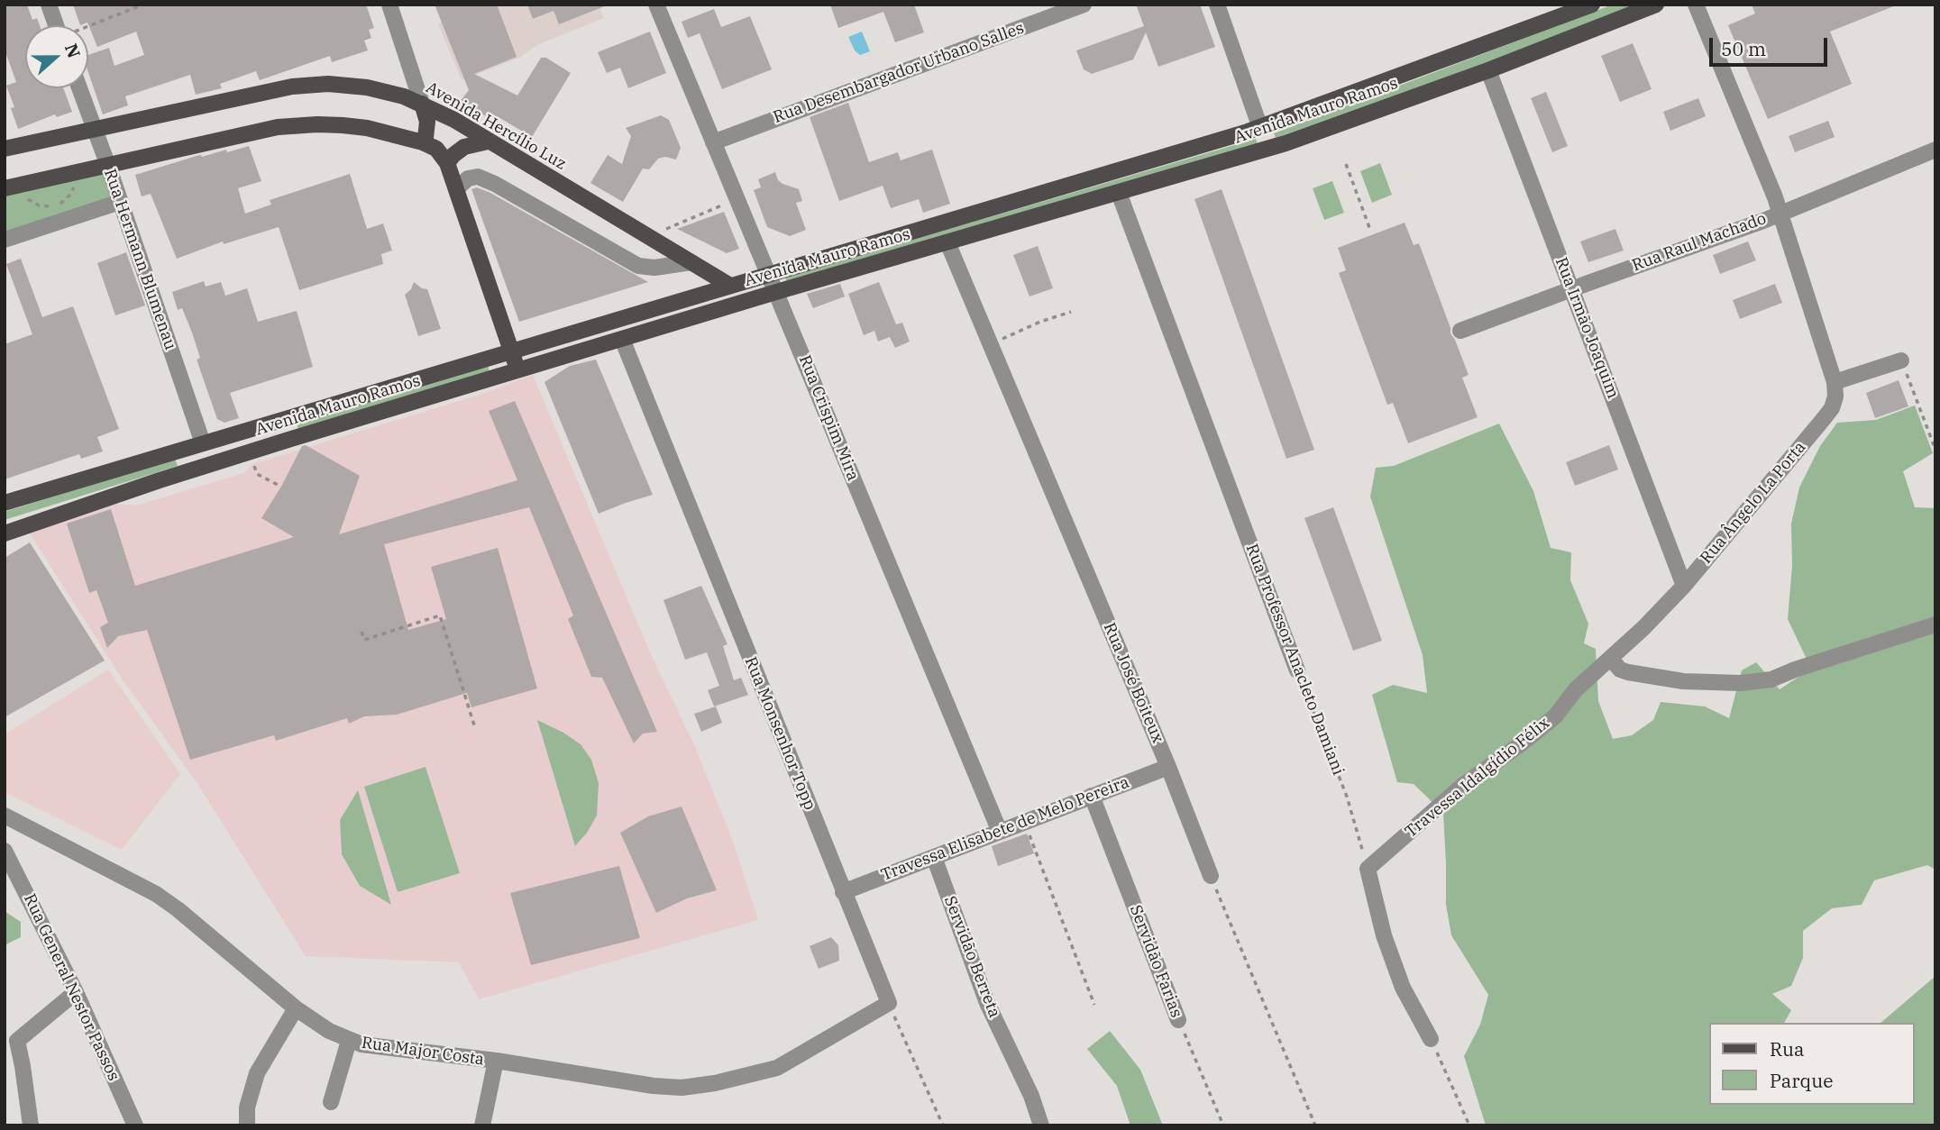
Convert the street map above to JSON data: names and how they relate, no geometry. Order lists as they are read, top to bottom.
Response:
{
  "streets": {
    "main road": ["Avenida Mauro Ramos", "Avenida Hercílio Luz"],
    "street": [
      "Rua Desembargador Urbano Salles",
      "Rua Raul Machado",
      "Rua Hermann Blumenau",
      "Rua Irmão Joaquim",
      "Rua Crispim Mira",
      "Rua Ângelo La Porta",
      "Rua Professor Anacleto Damiani",
      "Rua José Boiteux",
      "Rua Monsenhor Topp",
      "Travessa Idalgídio Félix",
      "Travessa Elisabete de Melo Pereira",
      "Servidão Berreta",
      "Servidão Farias",
      "Rua General Nestor Passos",
      "Rua Major Costa"
    ]
  },
  "crossings": [
    ["Rua Desembargador Urbano Salles", "Rua Crispim Mira"],
    ["Avenida Mauro Ramos", "Avenida Hercílio Luz"],
    ["Avenida Mauro Ramos", "Rua Hermann Blumenau"],
    ["Avenida Mauro Ramos", "Rua Irmão Joaquim"],
    ["Avenida Mauro Ramos", "Rua Crispim Mira"],
    ["Avenida Mauro Ramos", "Rua Professor Anacleto Damiani"],
    ["Avenida Mauro Ramos", "Rua José Boiteux"],
    ["Avenida Mauro Ramos", "Rua Monsenhor Topp"],
    ["Avenida Hercílio Luz", "Rua Hermann Blumenau"],
    ["Rua Raul Machado", "Rua Irmão Joaquim"],
    ["Rua Irmão Joaquim", "Rua Ângelo La Porta"],
    ["Rua Crispim Mira", "Travessa Elisabete de Melo Pereira"],
    ["Rua Ângelo La Porta", "Travessa Idalgídio Félix"],
    ["Rua Professor Anacleto Damiani", "Travessa Idalgídio Félix"],
    ["Rua José Boiteux", "Travessa Elisabete de Melo Pereira"],
    ["Rua Monsenhor Topp", "Travessa Elisabete de Melo Pereira"],
    ["Rua Monsenhor Topp", "Rua Major Costa"],
    ["Travessa Elisabete de Melo Pereira", "Servidão Berreta"],
    ["Travessa Elisabete de Melo Pereira", "Servidão Farias"]
  ],
  "legend": ["Rua", "Parque"],
  "scale_bar": "50 m",
  "north": "right"
}
